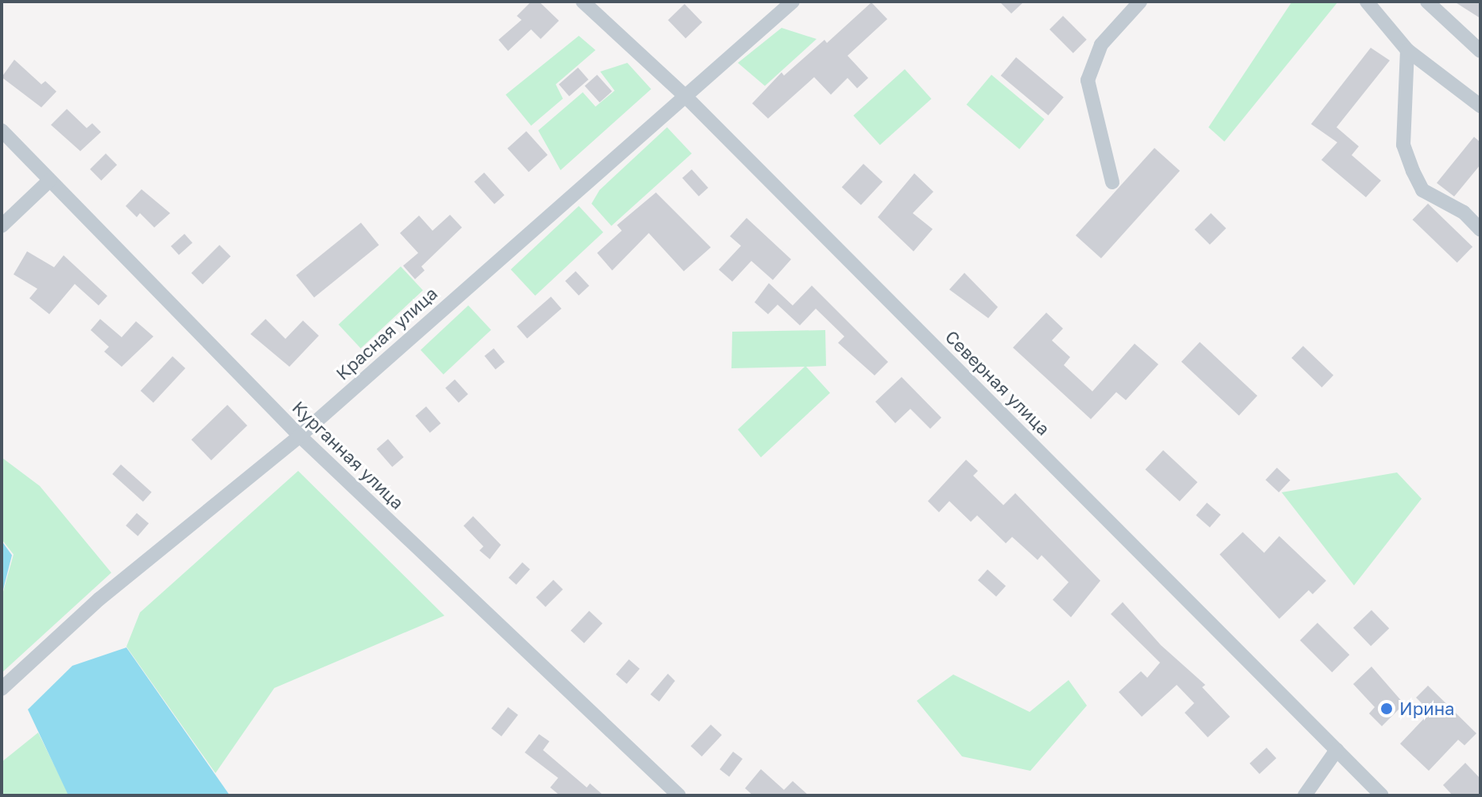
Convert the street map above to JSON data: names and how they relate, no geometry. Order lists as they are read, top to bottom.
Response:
{
  "streets": {
    "street": ["Красная улица", "Северная улица", "Курганная улица"]
  },
  "crossings": [
    ["Красная улица", "Северная улица"],
    ["Красная улица", "Курганная улица"]
  ],
  "places": ["Ирина"]
}
